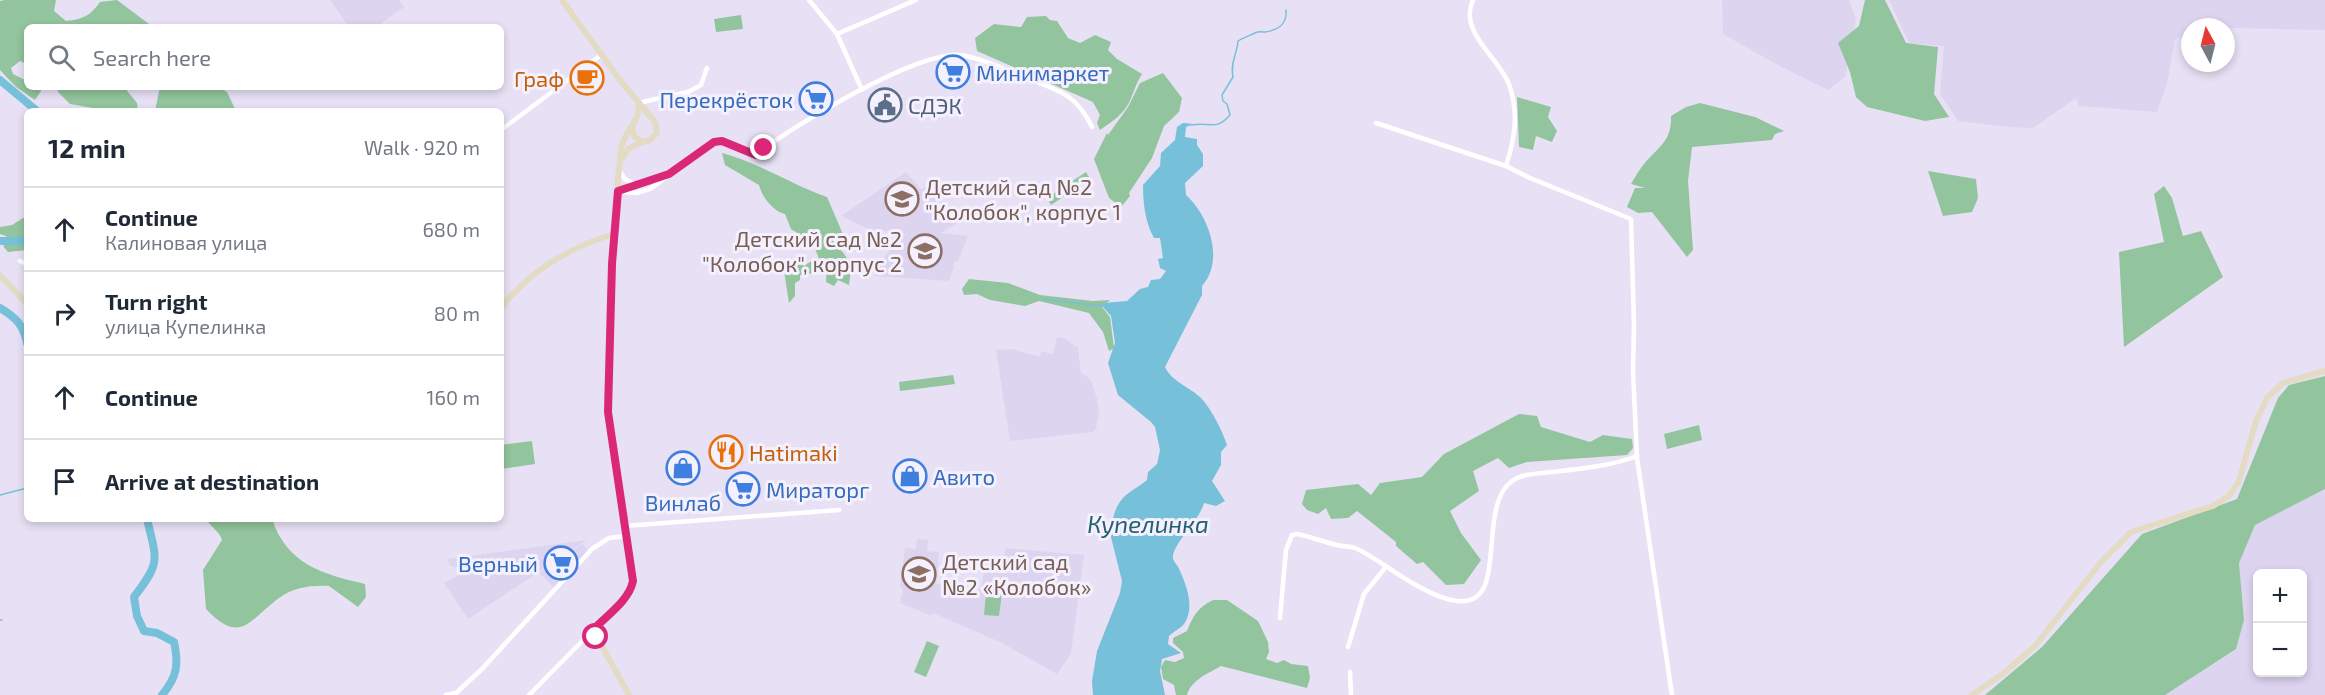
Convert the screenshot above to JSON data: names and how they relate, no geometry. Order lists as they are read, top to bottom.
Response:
{
  "water": ["Купелинка"],
  "places": {
    "supermarket": [
      "Минимаркет",
      "Перекрёсток",
      "Мираторг",
      "Верный"
    ],
    "cafe": ["Граф"],
    "public building": ["СДЭК"],
    "school or university": ["Детский сад №2 \"Колобок\", корпус 1", "Детский сад №2 \"Колобок\", корпус 2", "Детский сад №2 «Колобок»"],
    "restaurant": ["Hatimaki"],
    "shop": ["Винлаб", "Авито"]
  },
  "north": "top",
  "page": {
    "search": "Search here",
    "heading": ["12 min", "Walk · 920 m"],
    "list": [
      ["Continue", "Калиновая улица", "680 m"],
      ["Turn right", "улица Купелинка", "80 m"],
      ["Continue", "160 m"],
      "Arrive at destination"
    ],
    "map_buttons": ["+", "−"]
  }
}
